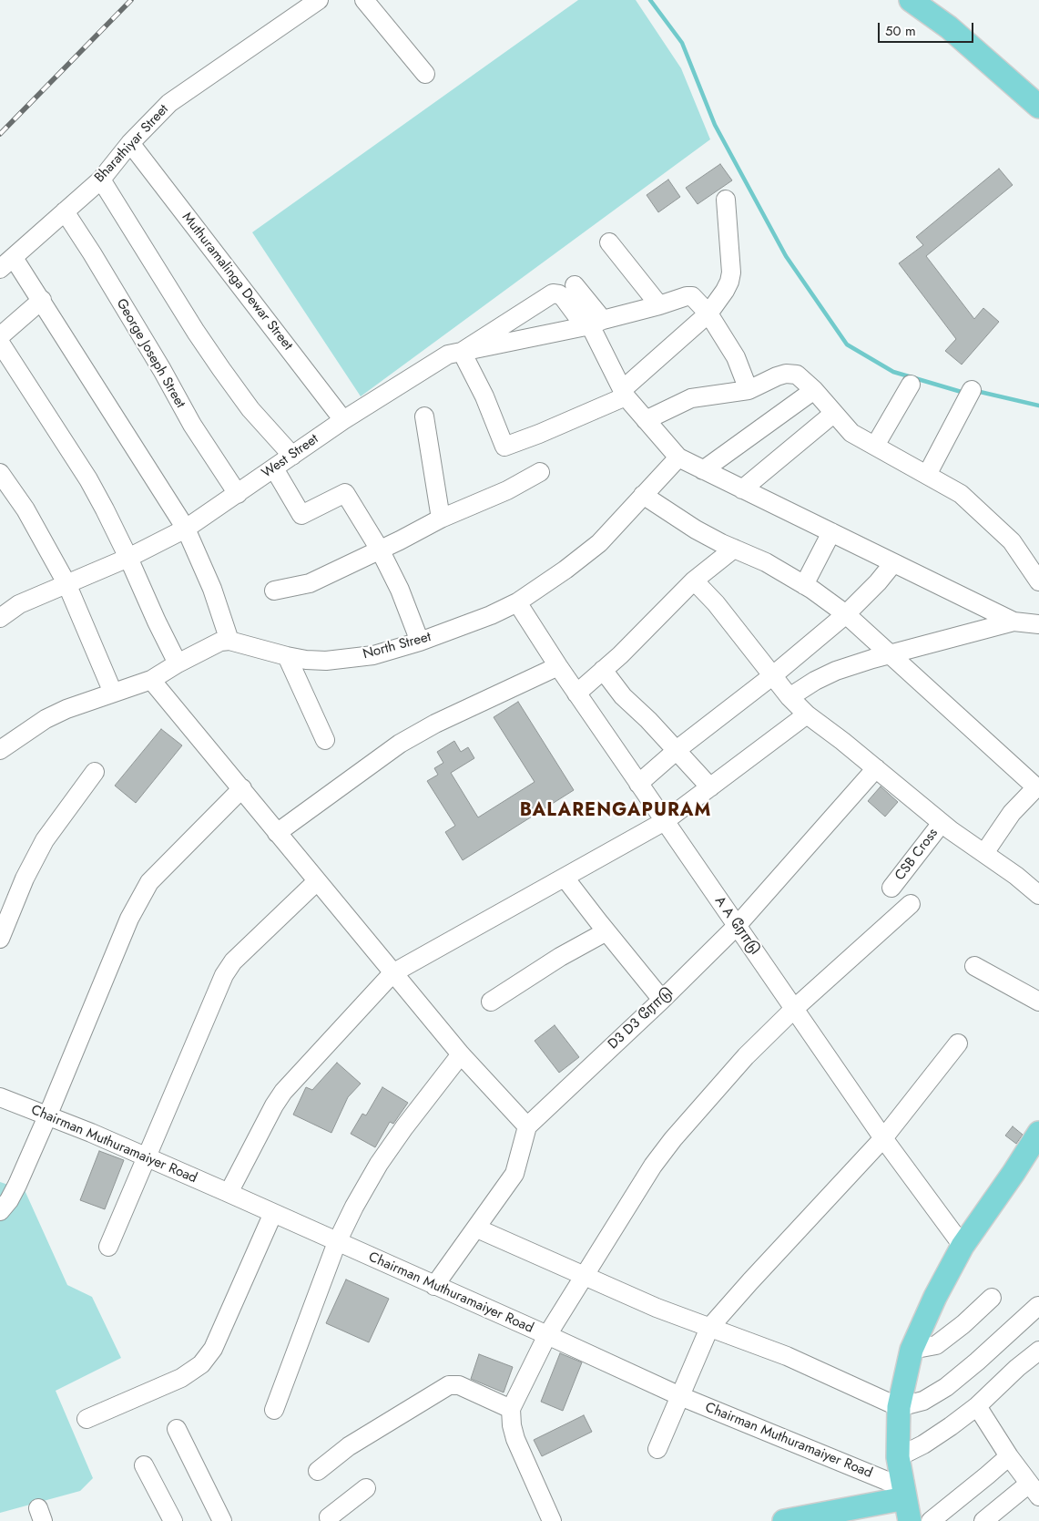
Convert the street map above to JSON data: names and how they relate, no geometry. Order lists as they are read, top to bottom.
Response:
{
  "streets": {
    "street": [
      "Bharathiyar Street",
      "Muthuramalinga Dewar Street",
      "George Joseph Street",
      "West Street",
      "North Street",
      "CSB Cross",
      "A A ரோடு",
      "D3 D3 ரோடு",
      "Chairman Muthuramaiyer Road"
    ]
  },
  "crossings": [
    ["Bharathiyar Street", "Muthuramalinga Dewar Street"],
    ["Bharathiyar Street", "George Joseph Street"],
    ["Muthuramalinga Dewar Street", "West Street"],
    ["George Joseph Street", "West Street"],
    ["North Street", "A A ரோடு"],
    ["A A ரோடு", "D3 D3 ரோடு"]
  ],
  "districts": ["BALARENGAPURAM"],
  "scale_bar": "50 m"
}
